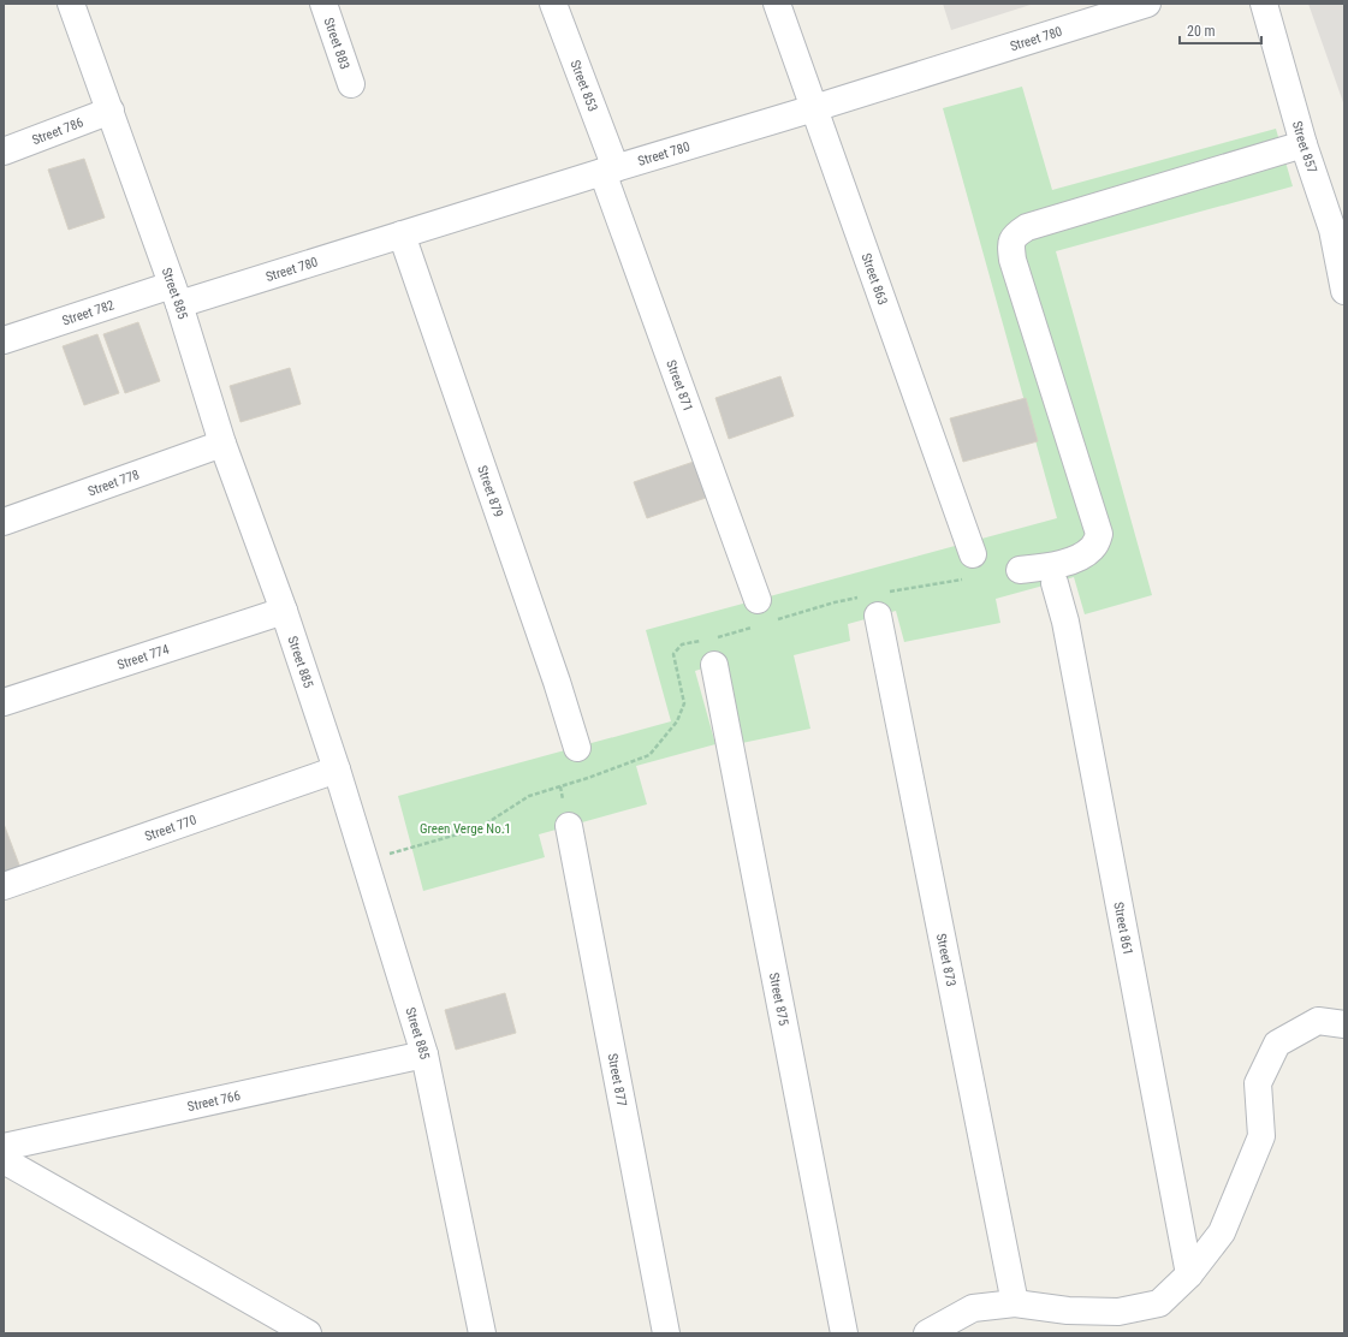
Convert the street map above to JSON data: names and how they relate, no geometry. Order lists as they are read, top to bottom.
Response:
{
  "streets": {
    "street": [
      "Street 780",
      "Street 883",
      "Street 853",
      "Street 786",
      "Street 857",
      "Street 863",
      "Street 885",
      "Street 782",
      "Street 871",
      "Street 778",
      "Street 879",
      "Street 774",
      "Street 770",
      "Street 861",
      "Street 873",
      "Street 875",
      "Street 877",
      "Street 766"
    ]
  },
  "crossings": [
    ["Street 780", "Street 853"],
    ["Street 780", "Street 863"],
    ["Street 780", "Street 885"],
    ["Street 780", "Street 782"],
    ["Street 780", "Street 871"],
    ["Street 780", "Street 879"],
    ["Street 853", "Street 871"],
    ["Street 786", "Street 885"],
    ["Street 885", "Street 782"],
    ["Street 885", "Street 778"],
    ["Street 885", "Street 774"],
    ["Street 885", "Street 770"],
    ["Street 885", "Street 766"]
  ],
  "parks": ["Green Verge No.1"],
  "scale_bar": "20 m"
}
